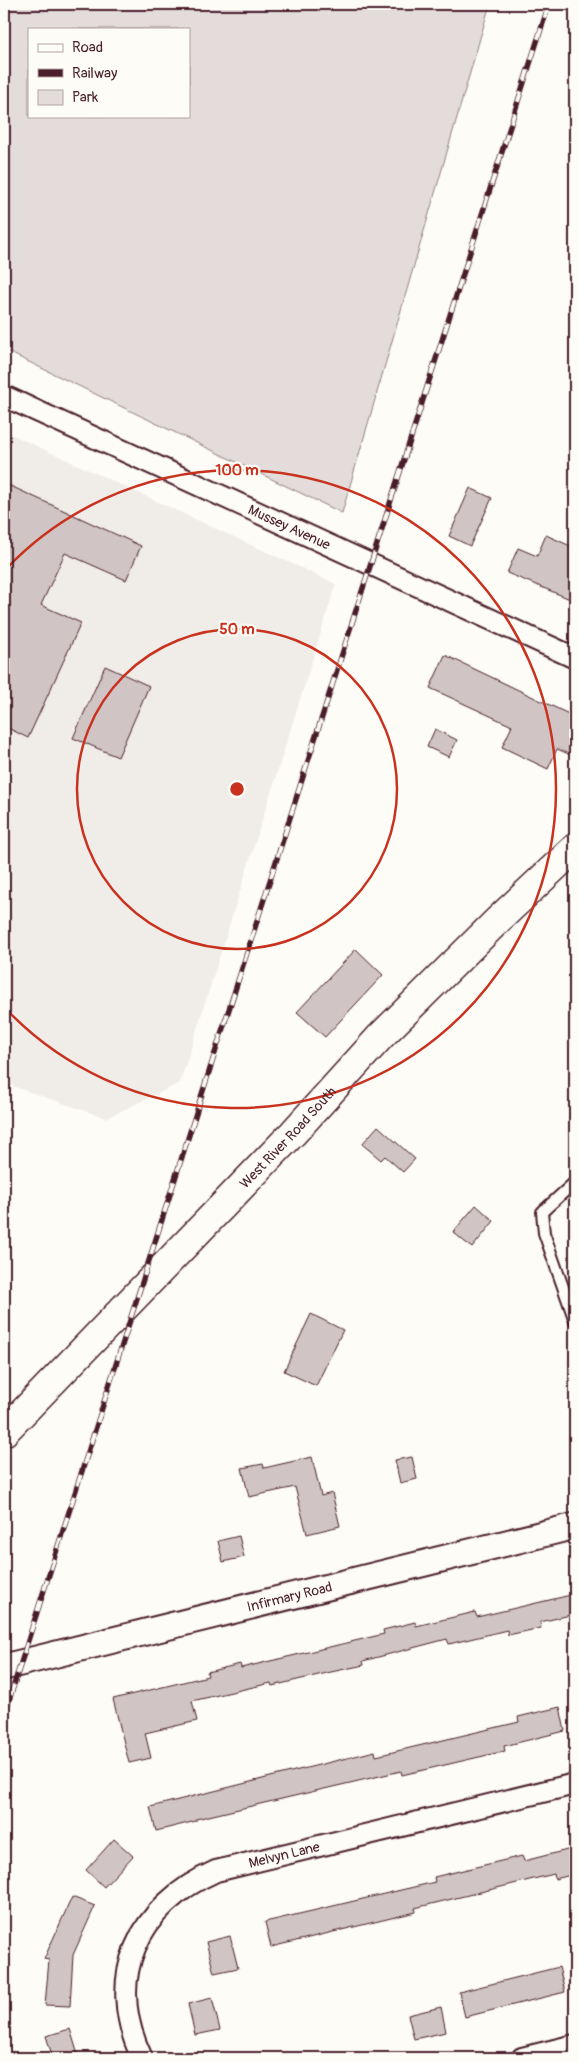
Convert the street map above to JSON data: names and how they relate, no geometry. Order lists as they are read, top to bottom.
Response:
{
  "streets": {
    "main road": ["West River Road South"],
    "street": ["Mussey Avenue", "Infirmary Road", "Melvyn Lane"]
  },
  "legend": ["Road", "Railway", "Park"],
  "rings": ["100 m", "50 m"]
}
